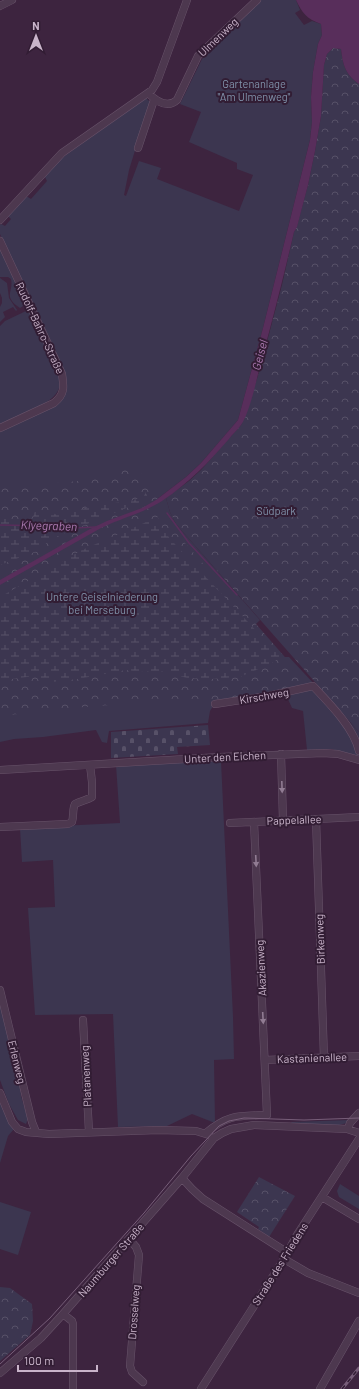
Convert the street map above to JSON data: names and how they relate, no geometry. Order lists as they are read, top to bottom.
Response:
{
  "streets": {
    "street": [
      "Ulmenweg",
      "Rudolf-Bahro-Straße",
      "Kirschweg",
      "Unter den Eichen",
      "Pappelallee",
      "Birkenweg",
      "Akazienweg",
      "Kastanienallee",
      "Erlenweg",
      "Platanenweg",
      "Naumburger Straße",
      "Straße des Friedens",
      "Drosselweg"
    ]
  },
  "crossings": [
    ["Pappelallee", "Birkenweg"],
    ["Pappelallee", "Akazienweg"],
    ["Birkenweg", "Kastanienallee"],
    ["Akazienweg", "Kastanienallee"],
    ["Naumburger Straße", "Drosselweg"]
  ],
  "one_way": ["Akazienweg"],
  "water": ["Geisel", "Klyegraben"],
  "parks": ["Gartenanlage \"Am Ulmenweg\"", "Südpark", "Untere Geiselniederung bei Merseburg"],
  "scale_bar": "100 m",
  "north": "top"
}
